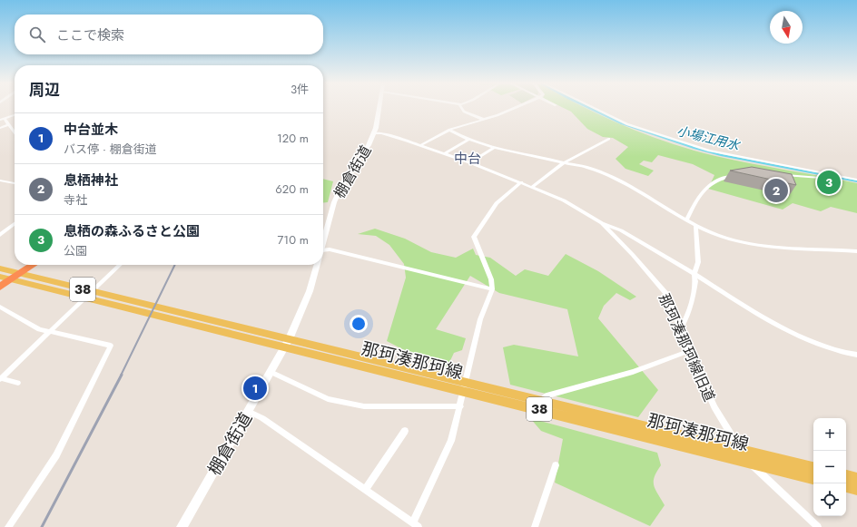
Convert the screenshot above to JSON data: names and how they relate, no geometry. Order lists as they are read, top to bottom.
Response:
{
  "streets": {
    "main road": ["38", "那珂湊那珂線"],
    "street": ["棚倉街道", "那珂湊那珂線旧道"]
  },
  "crossings": [
    ["棚倉街道", "那珂湊那珂線旧道"],
    ["棚倉街道", "那珂湊那珂線"],
    ["那珂湊那珂線旧道", "那珂湊那珂線"]
  ],
  "districts": ["中台"],
  "water": ["小場江用水"],
  "north": "bottom",
  "page": {
    "search": "ここで検索",
    "heading": ["周辺", "3件"],
    "list": [
      {
        "mark": "1",
        "name": "中台並木",
        "note": "バス停 · 棚倉街道",
        "value": "120 m"
      },
      {
        "mark": "2",
        "name": "息栖神社",
        "note": "寺社",
        "value": "620 m"
      },
      {
        "mark": "3",
        "name": "息栖の森ふるさと公園",
        "note": "公園",
        "value": "710 m"
      }
    ],
    "pins": ["3", "2", "1"],
    "map_buttons": ["+", "−"]
  }
}
